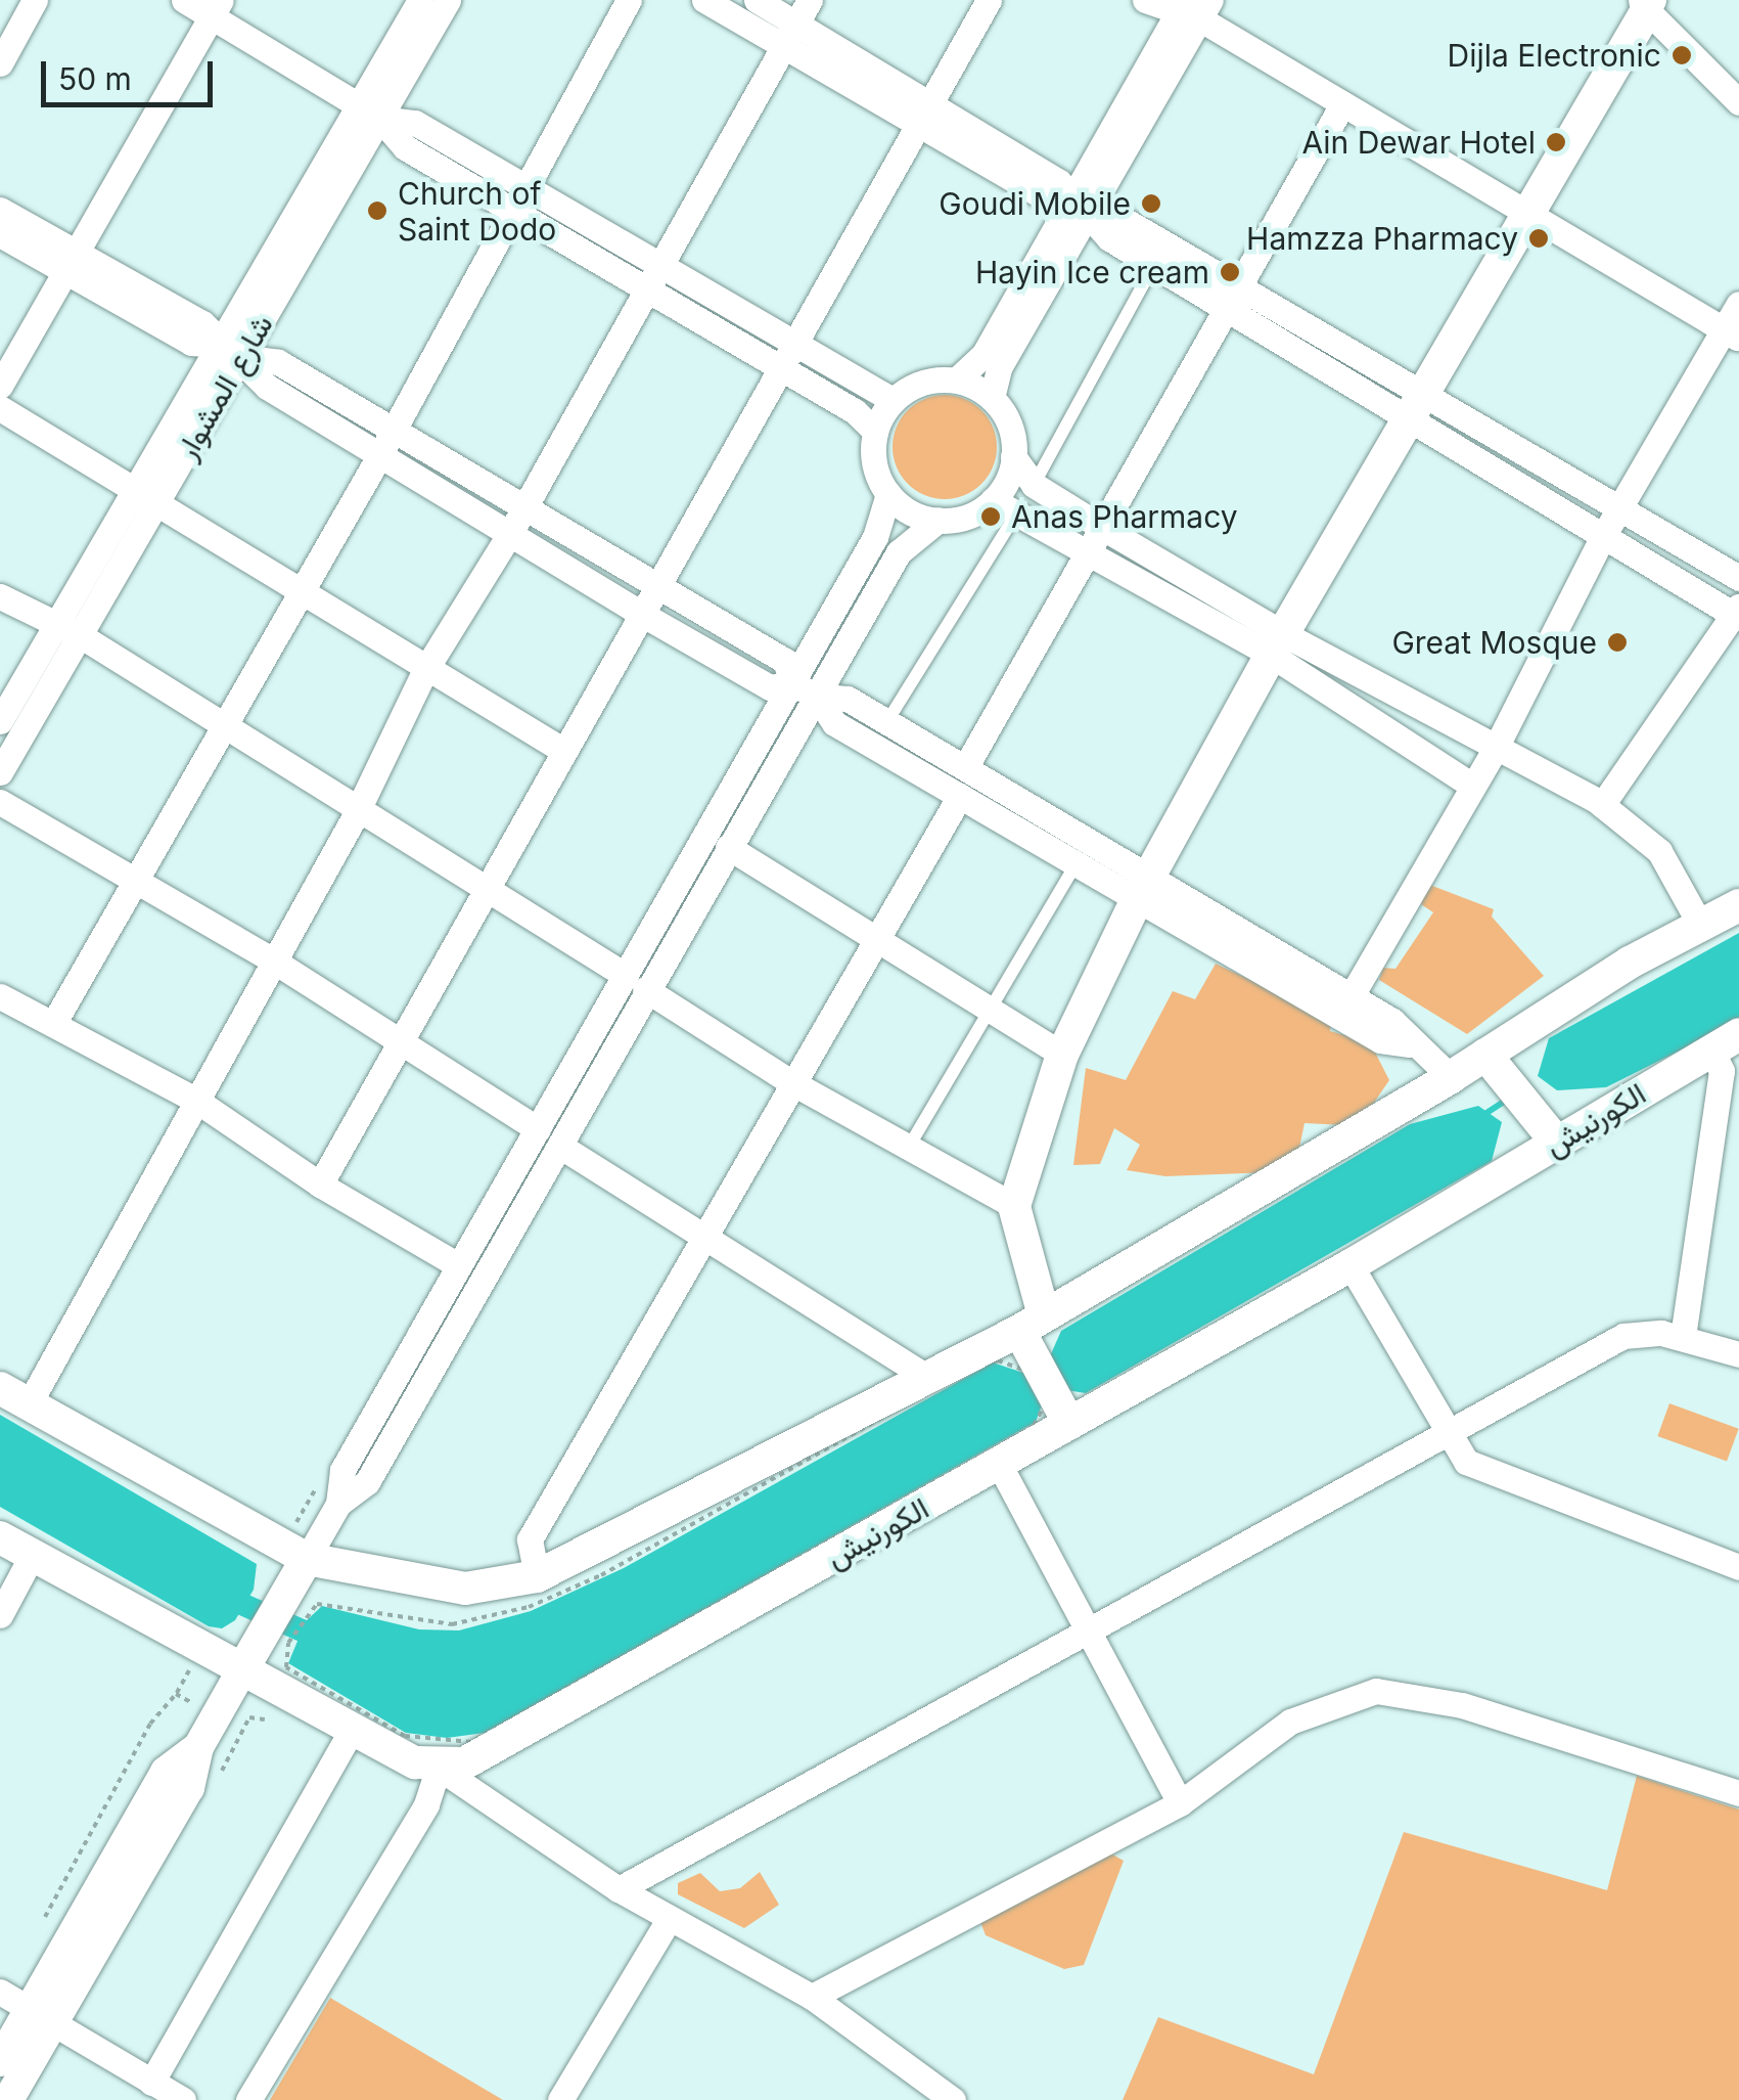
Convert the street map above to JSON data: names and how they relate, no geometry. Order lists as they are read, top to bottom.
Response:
{
  "streets": {
    "main road": ["الكورنيش"],
    "street": ["شارع المشوار"]
  },
  "places": [
    "Dijla Electronic",
    "Ain Dewar Hotel",
    "Goudi Mobile",
    "Church of Saint Dodo",
    "Hamzza Pharmacy",
    "Hayin Ice cream",
    "Anas Pharmacy",
    "Great Mosque"
  ],
  "scale_bar": "50 m"
}
